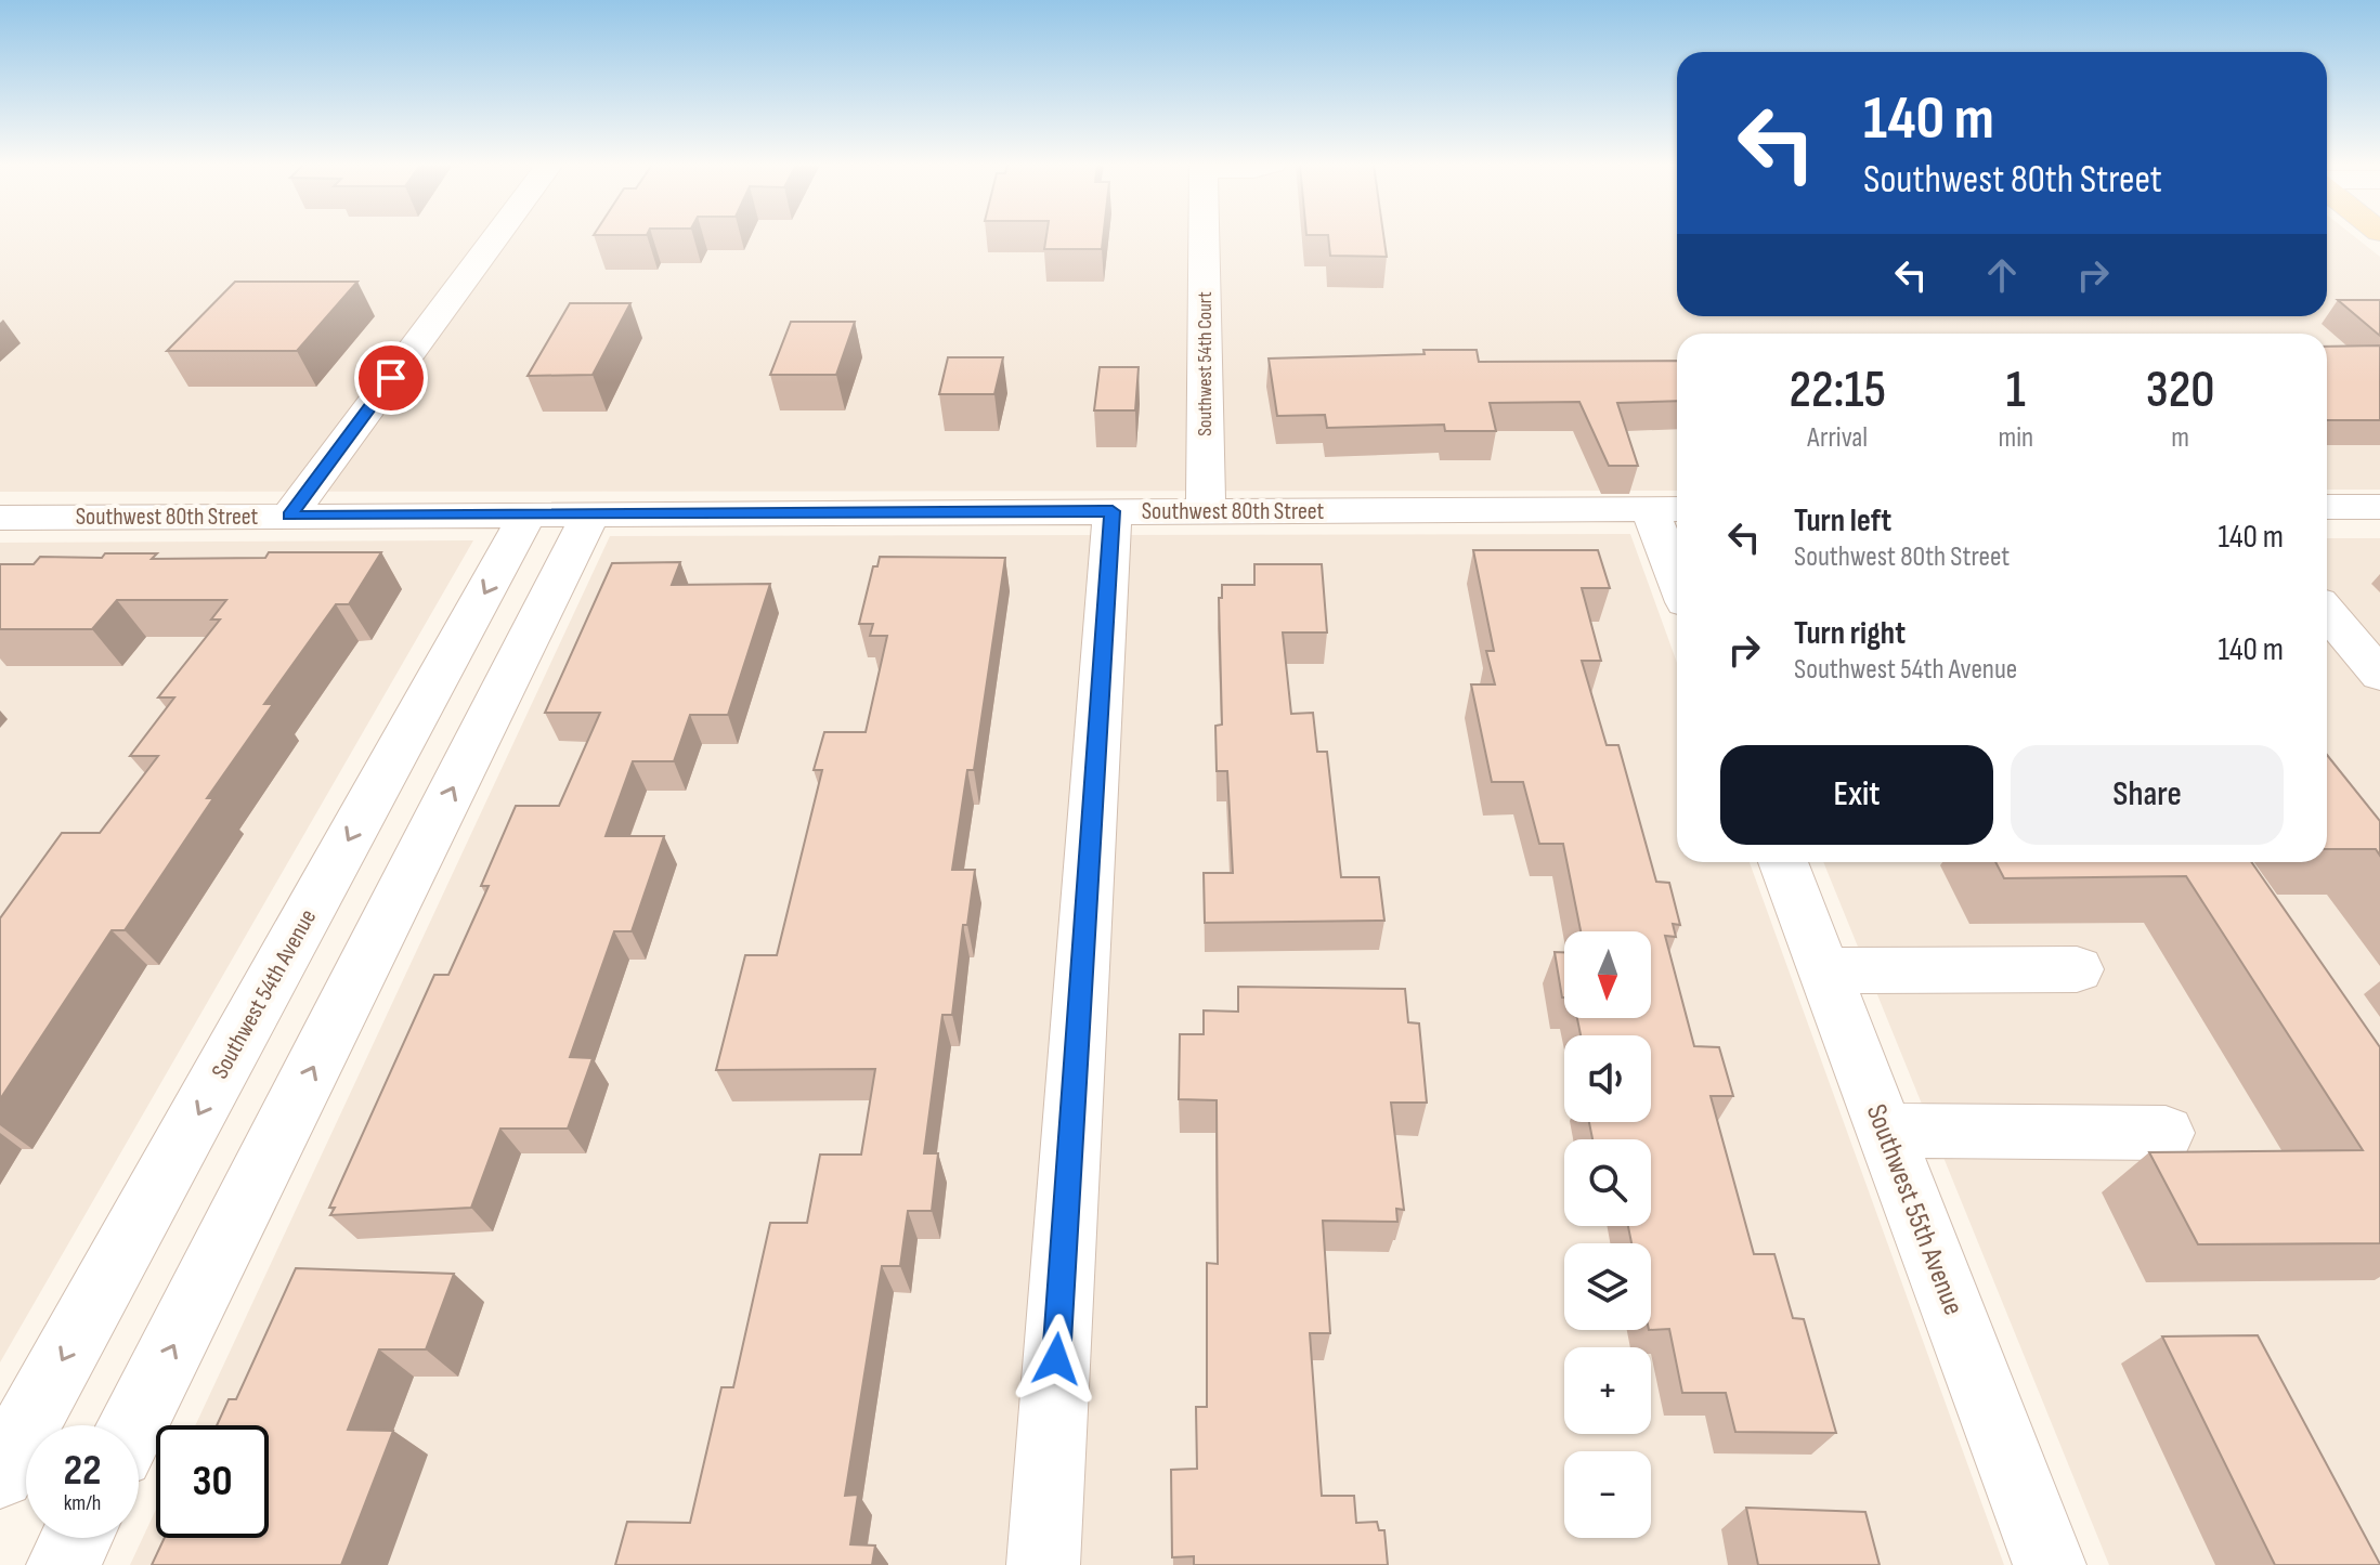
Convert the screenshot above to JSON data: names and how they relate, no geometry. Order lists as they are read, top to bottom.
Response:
{
  "streets": {
    "street": [
      "Southwest 54th Court",
      "Southwest 80th Street",
      "Southwest 54th Avenue",
      "Southwest 55th Avenue"
    ]
  },
  "crossings": [
    ["Southwest 54th Court", "Southwest 80th Street"],
    ["Southwest 80th Street", "Southwest 54th Avenue"]
  ],
  "north": "bottom",
  "page": {
    "turn": ["140 m", "Southwest 80th Street"],
    "eta": [
      "22:15",
      "Arrival",
      "1",
      "min",
      "320",
      "m"
    ],
    "list": [
      {
        "name": "Turn left",
        "note": "Southwest 80th Street",
        "value": "140 m"
      },
      {
        "name": "Turn right",
        "note": "Southwest 54th Avenue",
        "value": "140 m"
      }
    ],
    "buttons": ["Exit", "Share"],
    "map_buttons": ["+", "−"],
    "speed": "22 km/h",
    "limit": "30"
  }
}
